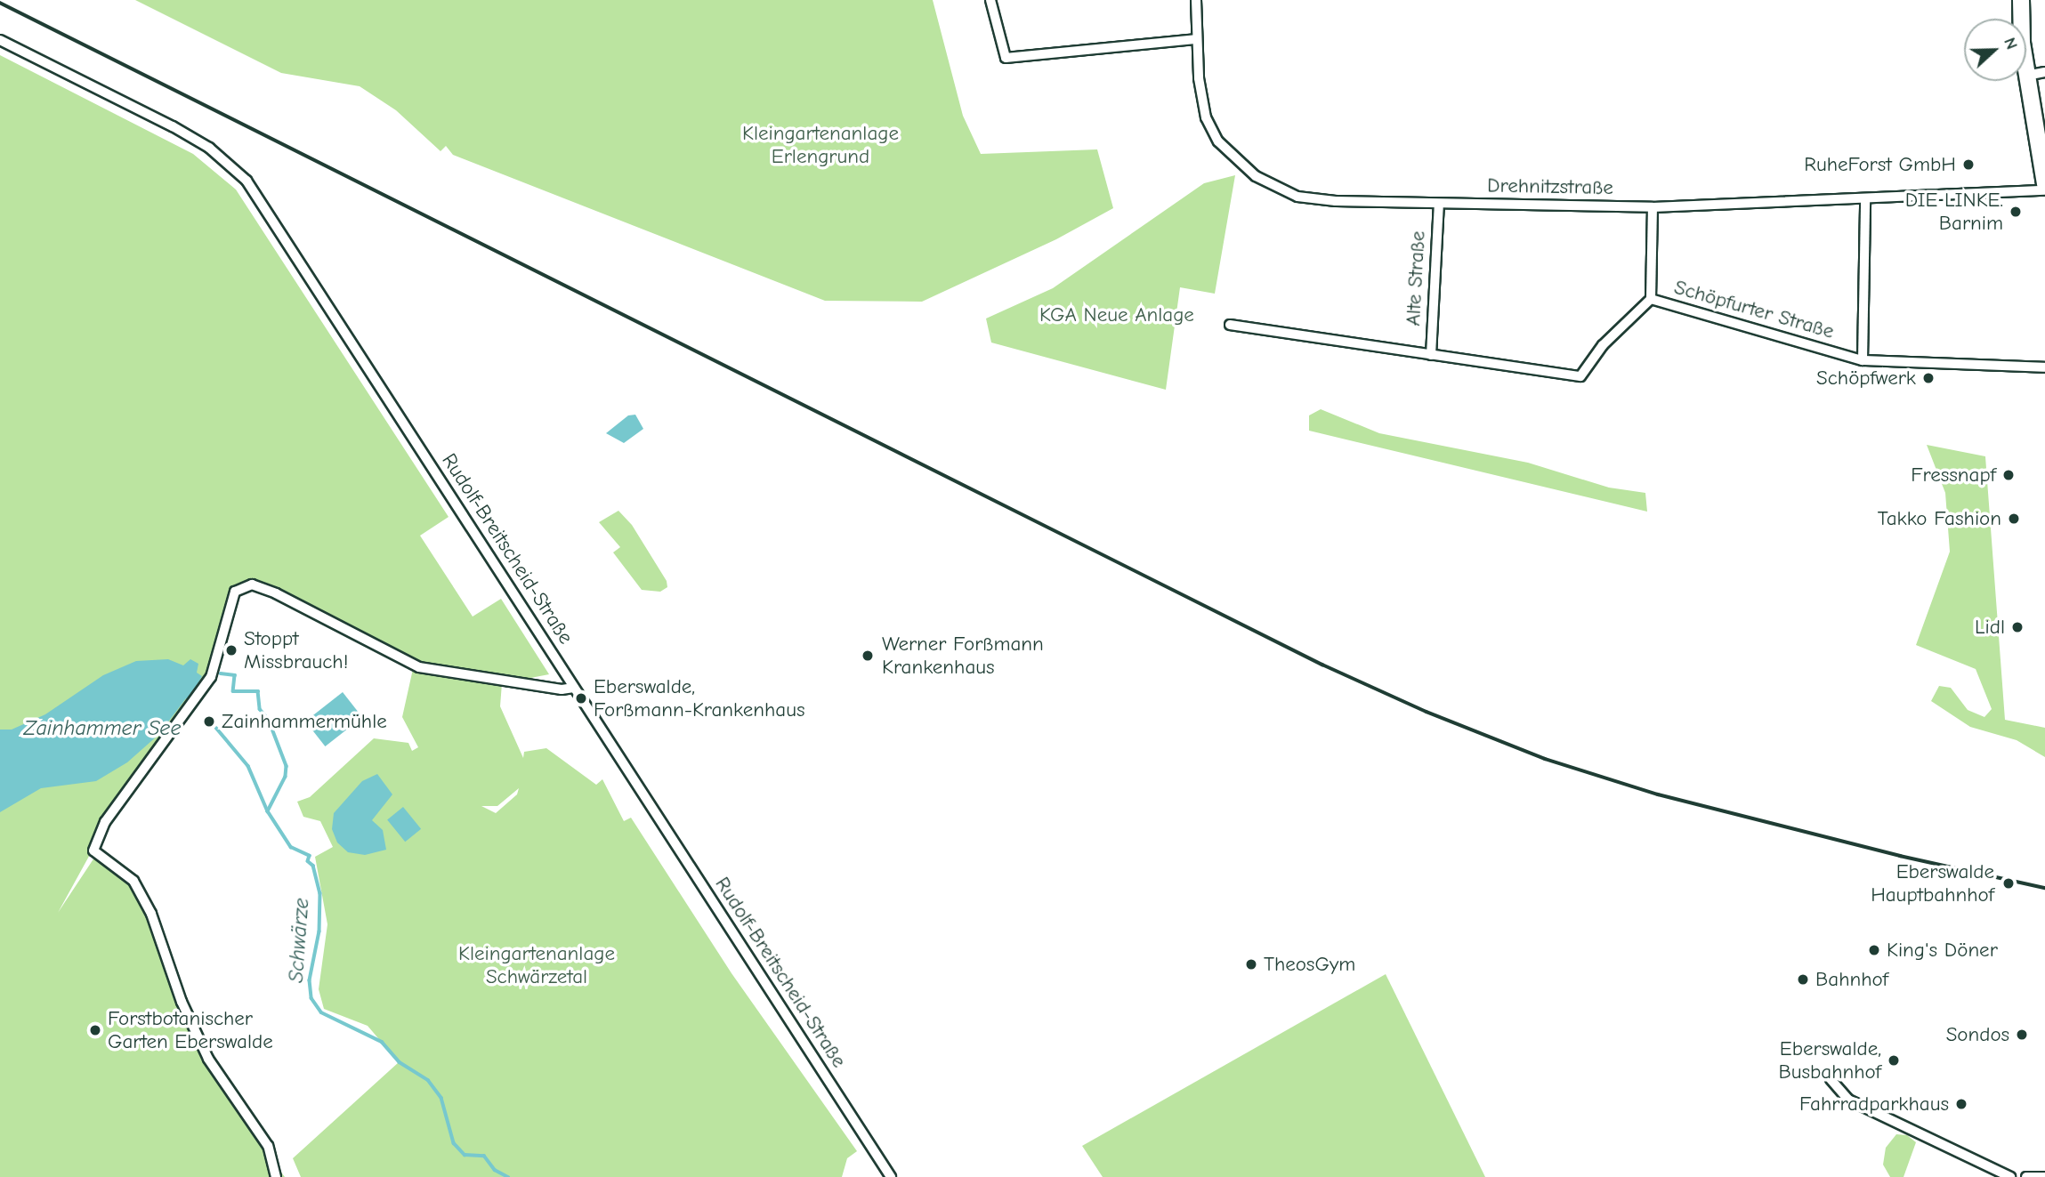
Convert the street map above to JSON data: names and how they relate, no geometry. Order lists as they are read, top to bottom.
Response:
{
  "streets": {
    "street": [
      "Drehnitzstraße",
      "Alte Straße",
      "Schöpfurter Straße",
      "Rudolf-Breitscheid-Straße"
    ]
  },
  "crossings": [
    ["Drehnitzstraße", "Alte Straße"],
    ["Alte Straße", "Schöpfurter Straße"]
  ],
  "water": ["Zainhammer See", "Schwärze"],
  "parks": ["Kleingartenanlage Erlengrund", "KGA Neue Anlage", "Kleingartenanlage Schwärzetal"],
  "places": [
    "RuheForst GmbH",
    "DIE LINKE. Barnim",
    "Schöpfwerk",
    "Fressnapf",
    "Takko Fashion",
    "Lidl",
    "Stoppt Missbrauch!",
    "Werner Forßmann Krankenhaus",
    "Eberswalde, Forßmann-Krankenhaus",
    "Zainhammermühle",
    "Eberswalde Hauptbahnhof",
    "King's Döner",
    "TheosGym",
    "Bahnhof",
    "Forstbotanischer Garten Eberswalde",
    "Sondos",
    "Eberswalde, Busbahnhof",
    "Fahrradparkhaus"
  ],
  "north": "right"
}
